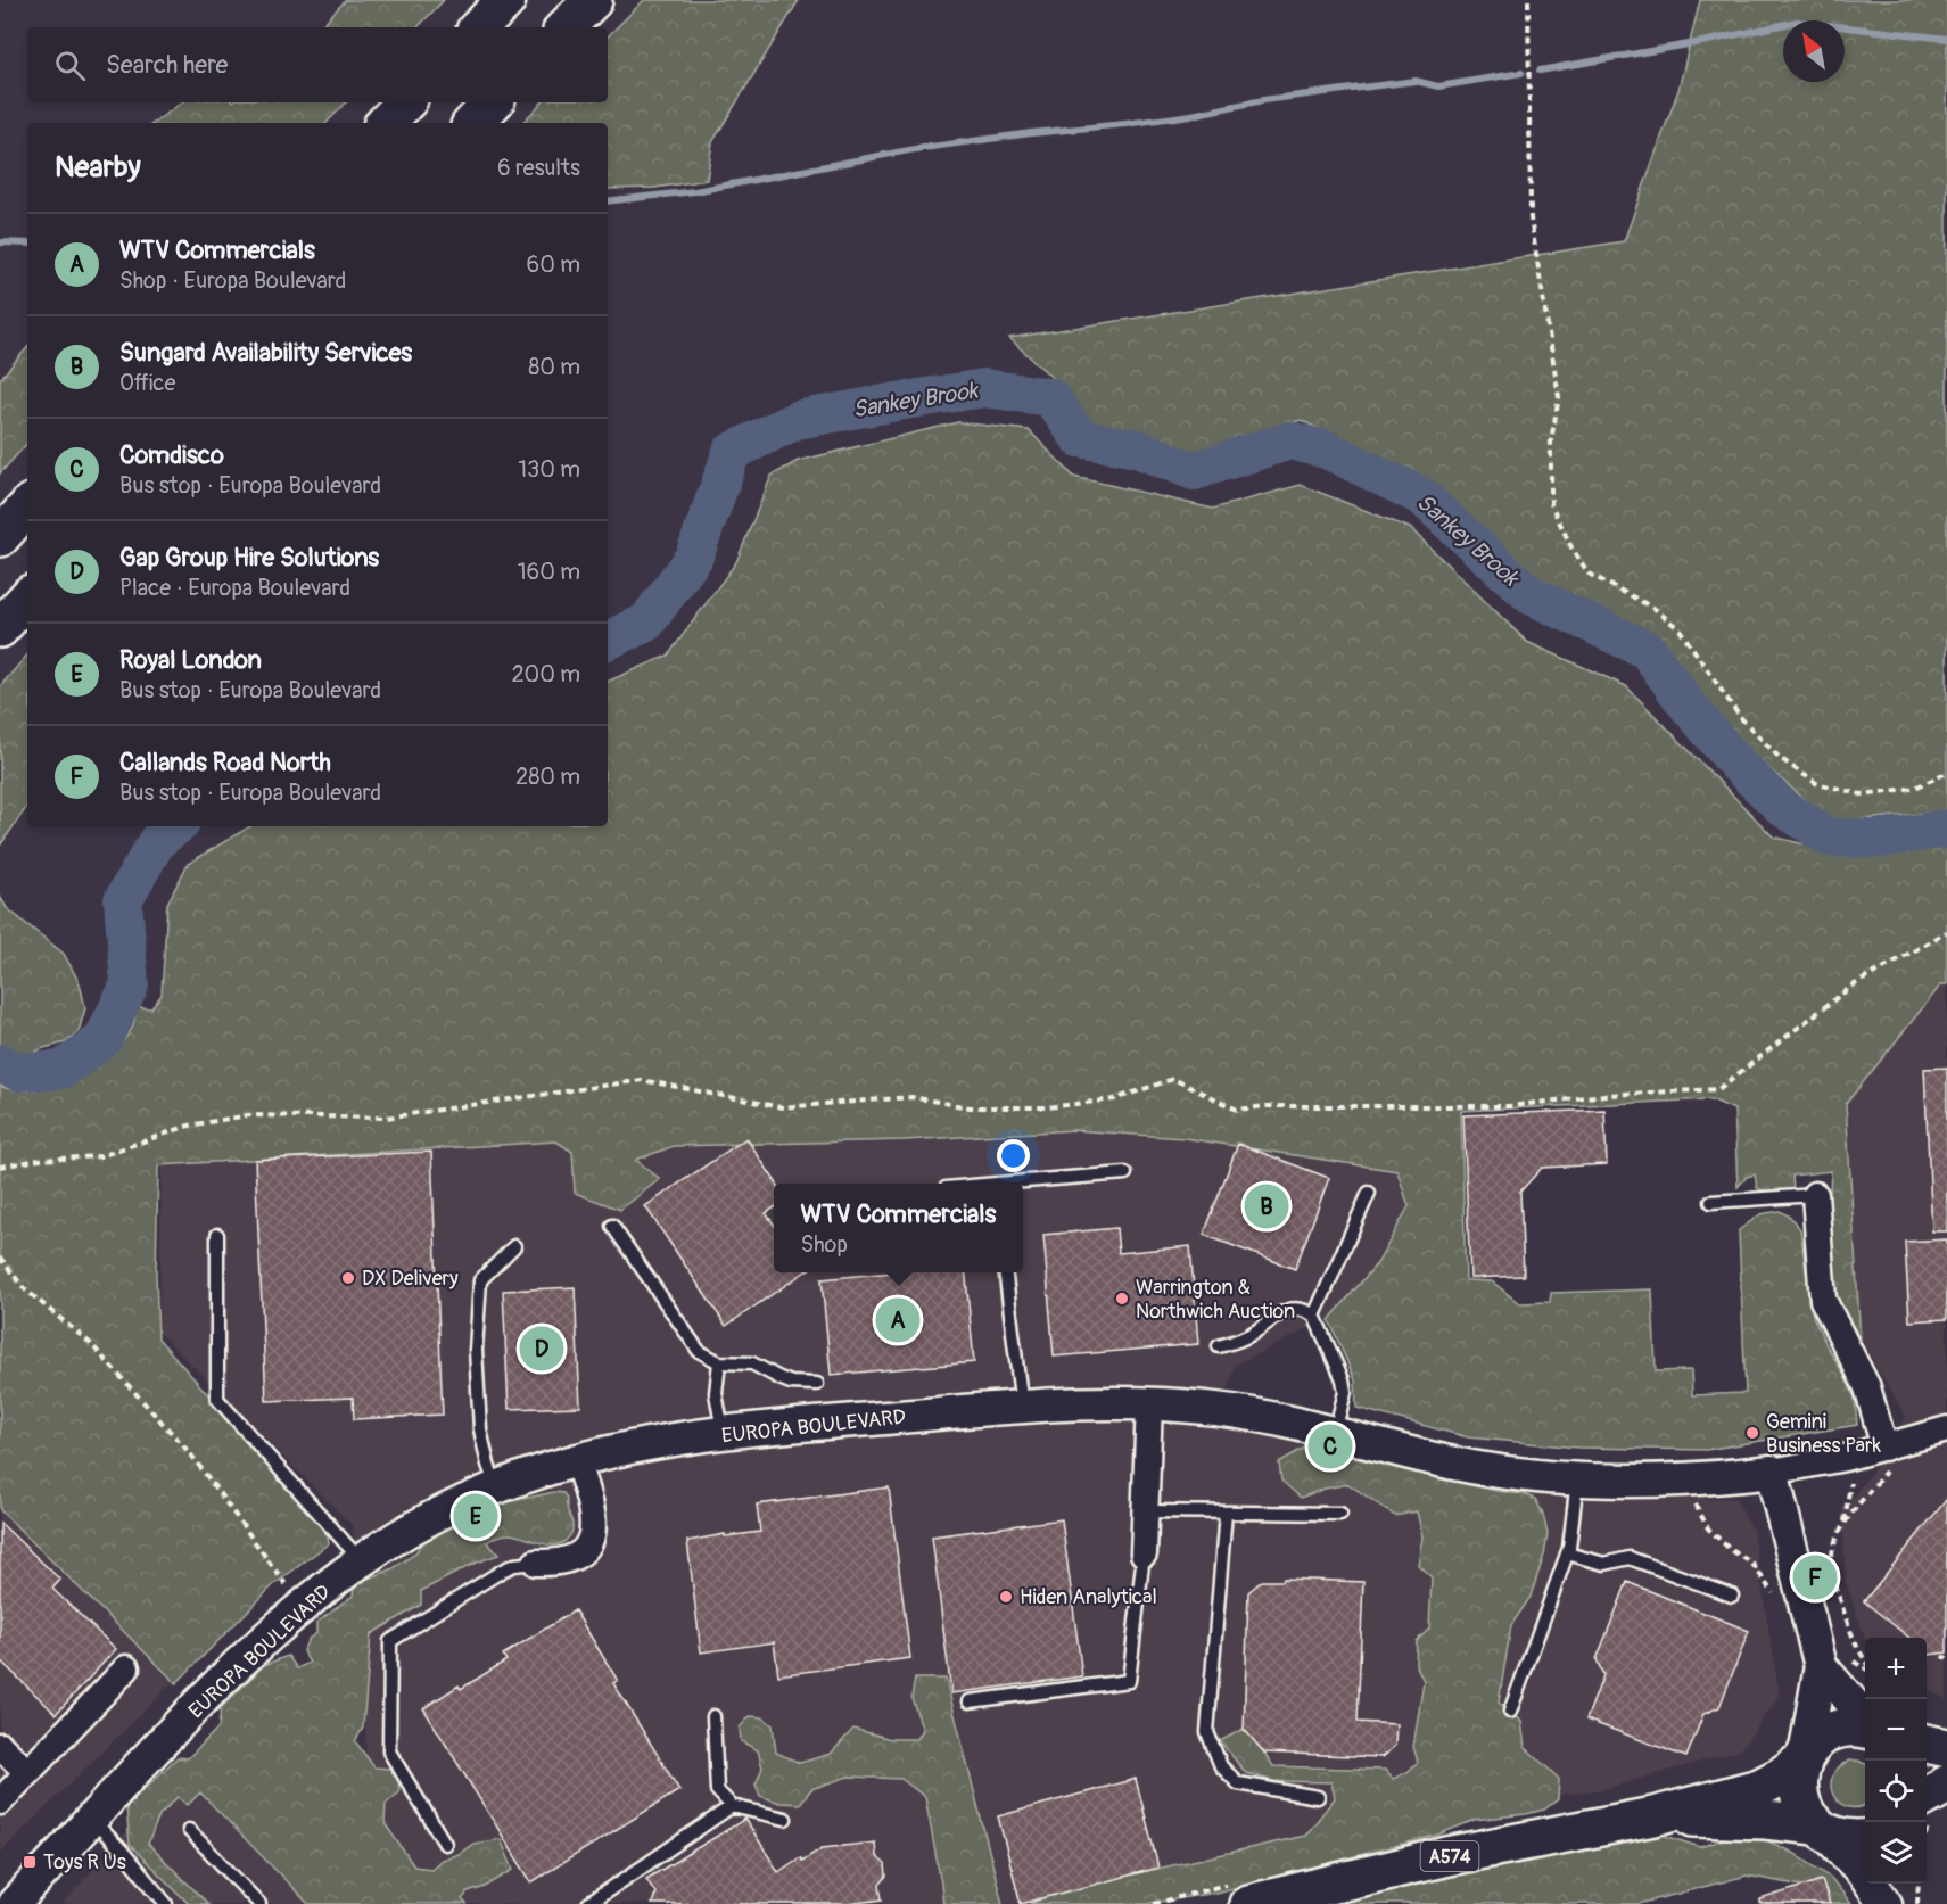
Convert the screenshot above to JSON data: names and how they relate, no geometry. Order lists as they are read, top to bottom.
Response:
{
  "streets": {
    "main road": ["A574"],
    "street": ["EUROPA BOULEVARD"]
  },
  "water": ["Sankey Brook"],
  "places": {
    "other": [
      "DX Delivery",
      "Warrington & Northwich Auction",
      "Gemini Business Park",
      "Hiden Analytical"
    ],
    "transit": ["Toys R Us"]
  },
  "north": "top left",
  "page": {
    "search": "Search here",
    "heading": ["Nearby", "6 results"],
    "list": [
      {
        "mark": "A",
        "name": "WTV Commercials",
        "note": "Shop · Europa Boulevard",
        "value": "60 m"
      },
      {
        "mark": "B",
        "name": "Sungard Availability Services",
        "note": "Office",
        "value": "80 m"
      },
      {
        "mark": "C",
        "name": "Comdisco",
        "note": "Bus stop · Europa Boulevard",
        "value": "130 m"
      },
      {
        "mark": "D",
        "name": "Gap Group Hire Solutions",
        "note": "Place · Europa Boulevard",
        "value": "160 m"
      },
      {
        "mark": "E",
        "name": "Royal London",
        "note": "Bus stop · Europa Boulevard",
        "value": "200 m"
      },
      {
        "mark": "F",
        "name": "Callands Road North",
        "note": "Bus stop · Europa Boulevard",
        "value": "280 m"
      }
    ],
    "pins": [
      "B",
      "A",
      "D",
      "C",
      "E",
      "F"
    ],
    "popup": ["WTV Commercials", "Shop"],
    "map_buttons": ["+", "−"]
  }
}
